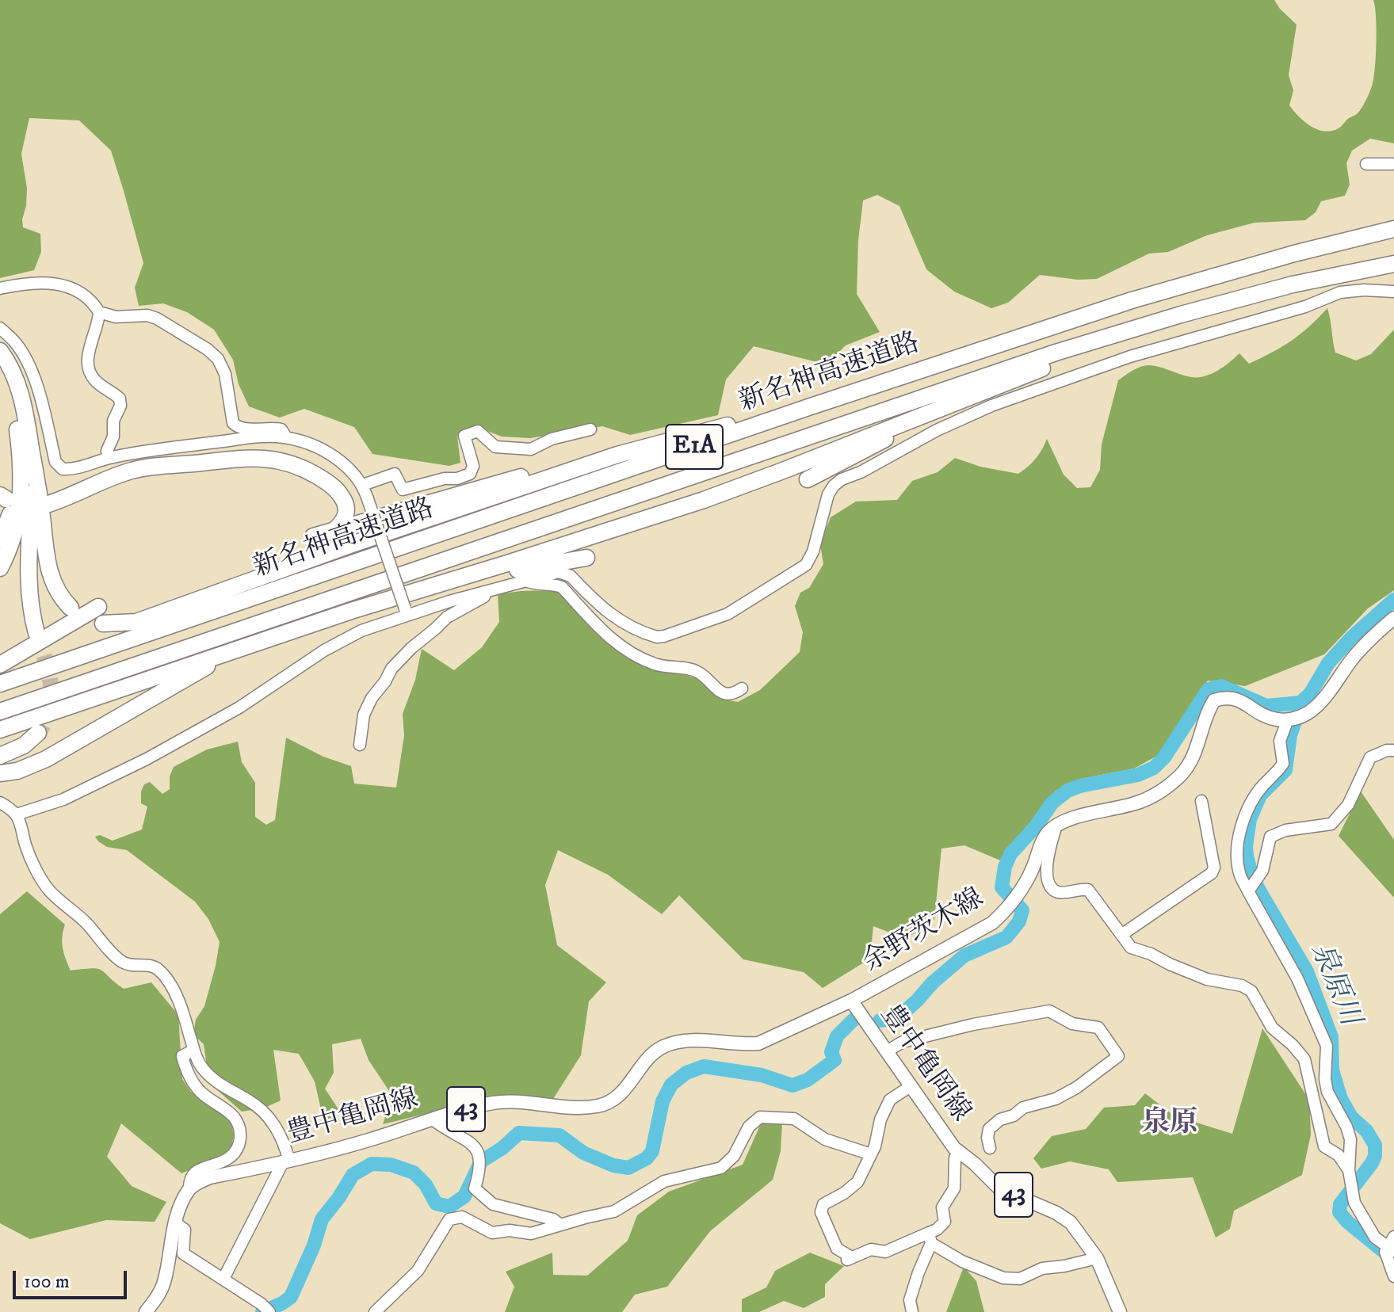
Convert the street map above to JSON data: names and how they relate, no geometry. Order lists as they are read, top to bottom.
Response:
{
  "streets": {
    "highway": ["新名神高速道路", "E1A"],
    "main road": ["余野茨木線", "豊中亀岡線", "43"]
  },
  "crossings": [
    ["余野茨木線", "豊中亀岡線"]
  ],
  "districts": ["泉原"],
  "water": ["泉原川"],
  "scale_bar": "100 m"
}
